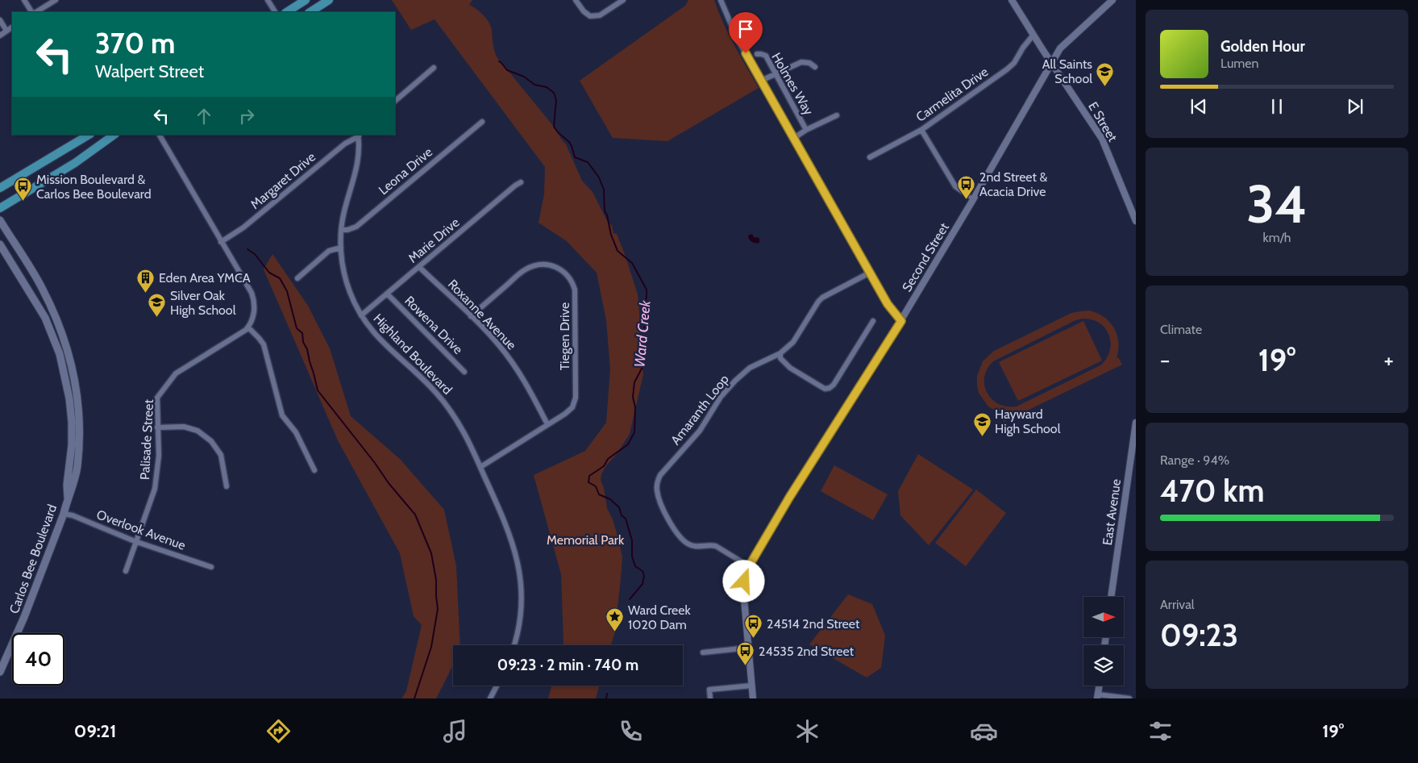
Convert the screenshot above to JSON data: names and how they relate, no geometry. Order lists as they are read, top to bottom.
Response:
{
  "streets": {
    "main road": ["Carlos Bee Boulevard"],
    "street": [
      "Holmes Way",
      "Carmelita Drive",
      "E Street",
      "Leona Drive",
      "Margaret Drive",
      "Marie Drive",
      "Second Street",
      "Roxanne Avenue",
      "Rowena Drive",
      "Tiegen Drive",
      "Highland Boulevard",
      "Amaranth Loop",
      "Palisade Street",
      "East Avenue",
      "Overlook Avenue"
    ]
  },
  "crossings": [
    ["Carmelita Drive", "E Street"],
    ["E Street", "Second Street"],
    ["Leona Drive", "Highland Boulevard"],
    ["Margaret Drive", "Highland Boulevard"],
    ["Marie Drive", "Roxanne Avenue"],
    ["Marie Drive", "Rowena Drive"],
    ["Marie Drive", "Highland Boulevard"],
    ["Second Street", "Amaranth Loop"],
    ["Roxanne Avenue", "Tiegen Drive"],
    ["Tiegen Drive", "Highland Boulevard"],
    ["Palisade Street", "Overlook Avenue"],
    ["Overlook Avenue", "Carlos Bee Boulevard"]
  ],
  "water": ["Ward Creek"],
  "parks": ["Memorial Park"],
  "places": {
    "school or university": ["All Saints School", "Silver Oak High School", "Hayward High School"],
    "bus stop": [
      "2nd Street & Acacia Drive",
      "Mission Boulevard & Carlos Bee Boulevard",
      "24514 2nd Street",
      "24535 2nd Street"
    ],
    "building": ["Eden Area YMCA"],
    "place": ["Ward Creek 1020 Dam"]
  },
  "north": "right",
  "page": {
    "turn": ["370 m", "Walpert Street"],
    "song": ["Golden Hour", "Lumen"],
    "tile": [
      ["34", "km/h"],
      "Climate",
      ["Range · 94%", "470 km"],
      ["Arrival", "09:23"]
    ],
    "heat": ["−", "19°", "+"],
    "limit": "40",
    "trip": "09:23 · 2 min · 740 m",
    "tabs": ["09:21", "19°"]
  }
}
